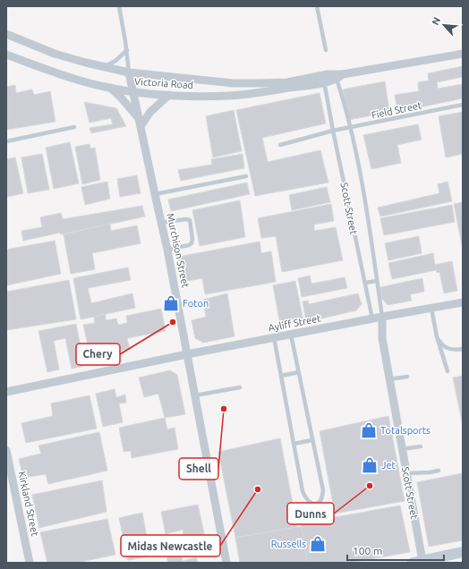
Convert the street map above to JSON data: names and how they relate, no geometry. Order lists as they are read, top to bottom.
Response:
{
  "streets": {
    "street": [
      "Victoria Road",
      "Scott Street",
      "Murchison Street",
      "Ayliff Street",
      "Kirkland Street"
    ],
    "lane": ["Field Street"]
  },
  "crossings": [
    ["Victoria Road", "Scott Street"],
    ["Victoria Road", "Murchison Street"],
    ["Field Street", "Scott Street"],
    ["Scott Street", "Ayliff Street"],
    ["Murchison Street", "Ayliff Street"]
  ],
  "places": {
    "shop": [
      "Foton",
      "Totalsports",
      "Jet",
      "Russells"
    ],
    "other": [
      "Chery",
      "Shell",
      "Dunns",
      "Midas Newcastle"
    ]
  },
  "scale_bar": "100 m",
  "north": "top left"
}
